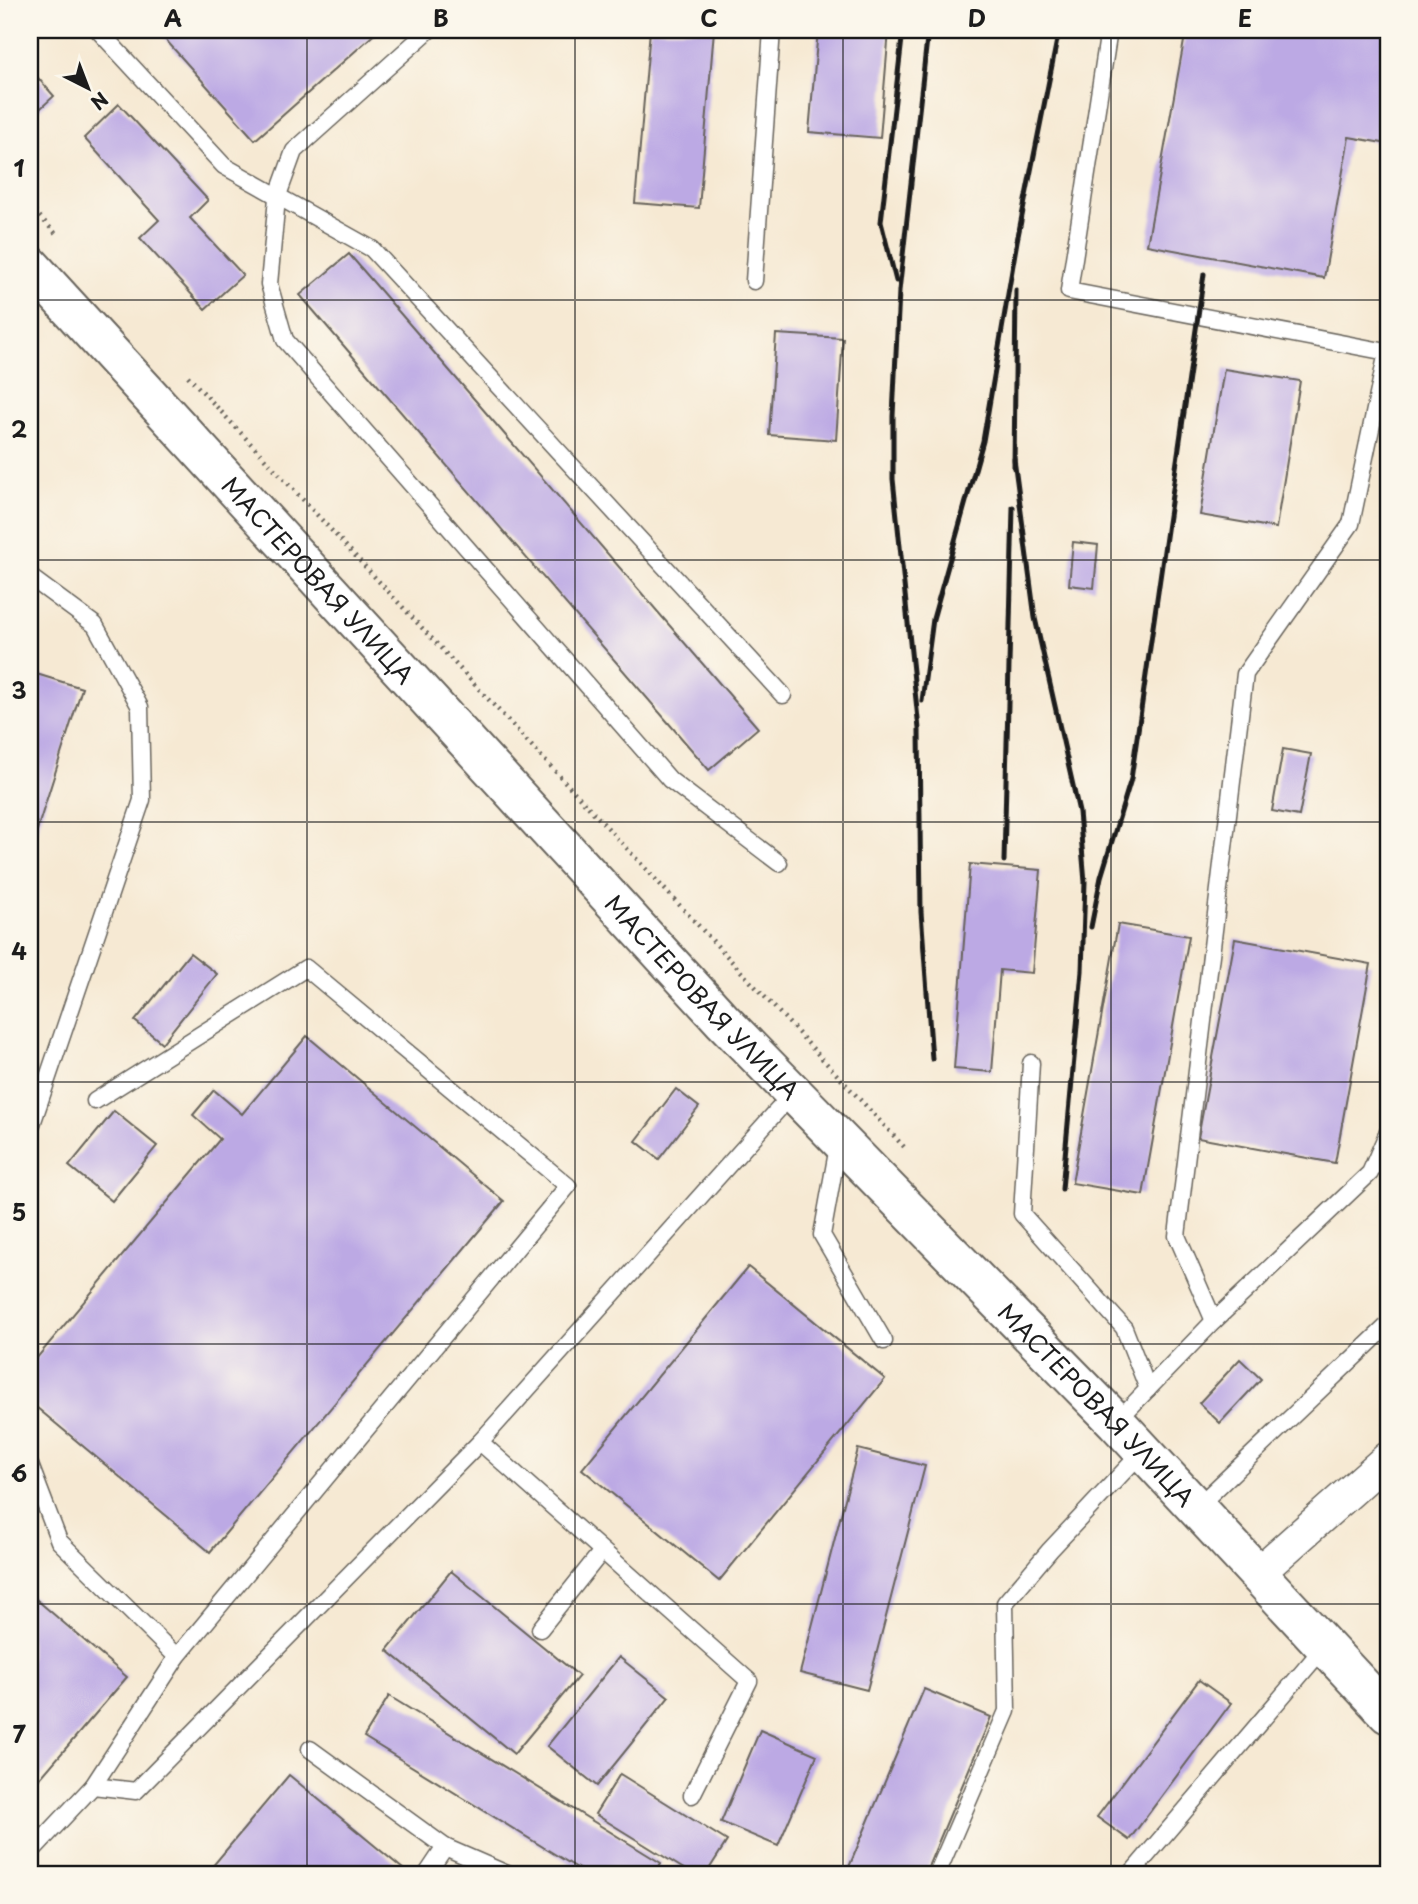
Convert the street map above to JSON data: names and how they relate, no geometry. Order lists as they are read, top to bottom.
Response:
{
  "streets": {
    "main road": ["МАСТЕРОВАЯ УЛИЦА"]
  },
  "north": "bottom right",
  "grid": {
    "columns": [
      "A",
      "B",
      "C",
      "D",
      "E"
    ],
    "rows": [
      "1",
      "2",
      "3",
      "4",
      "5",
      "6",
      "7"
    ]
  }
}
